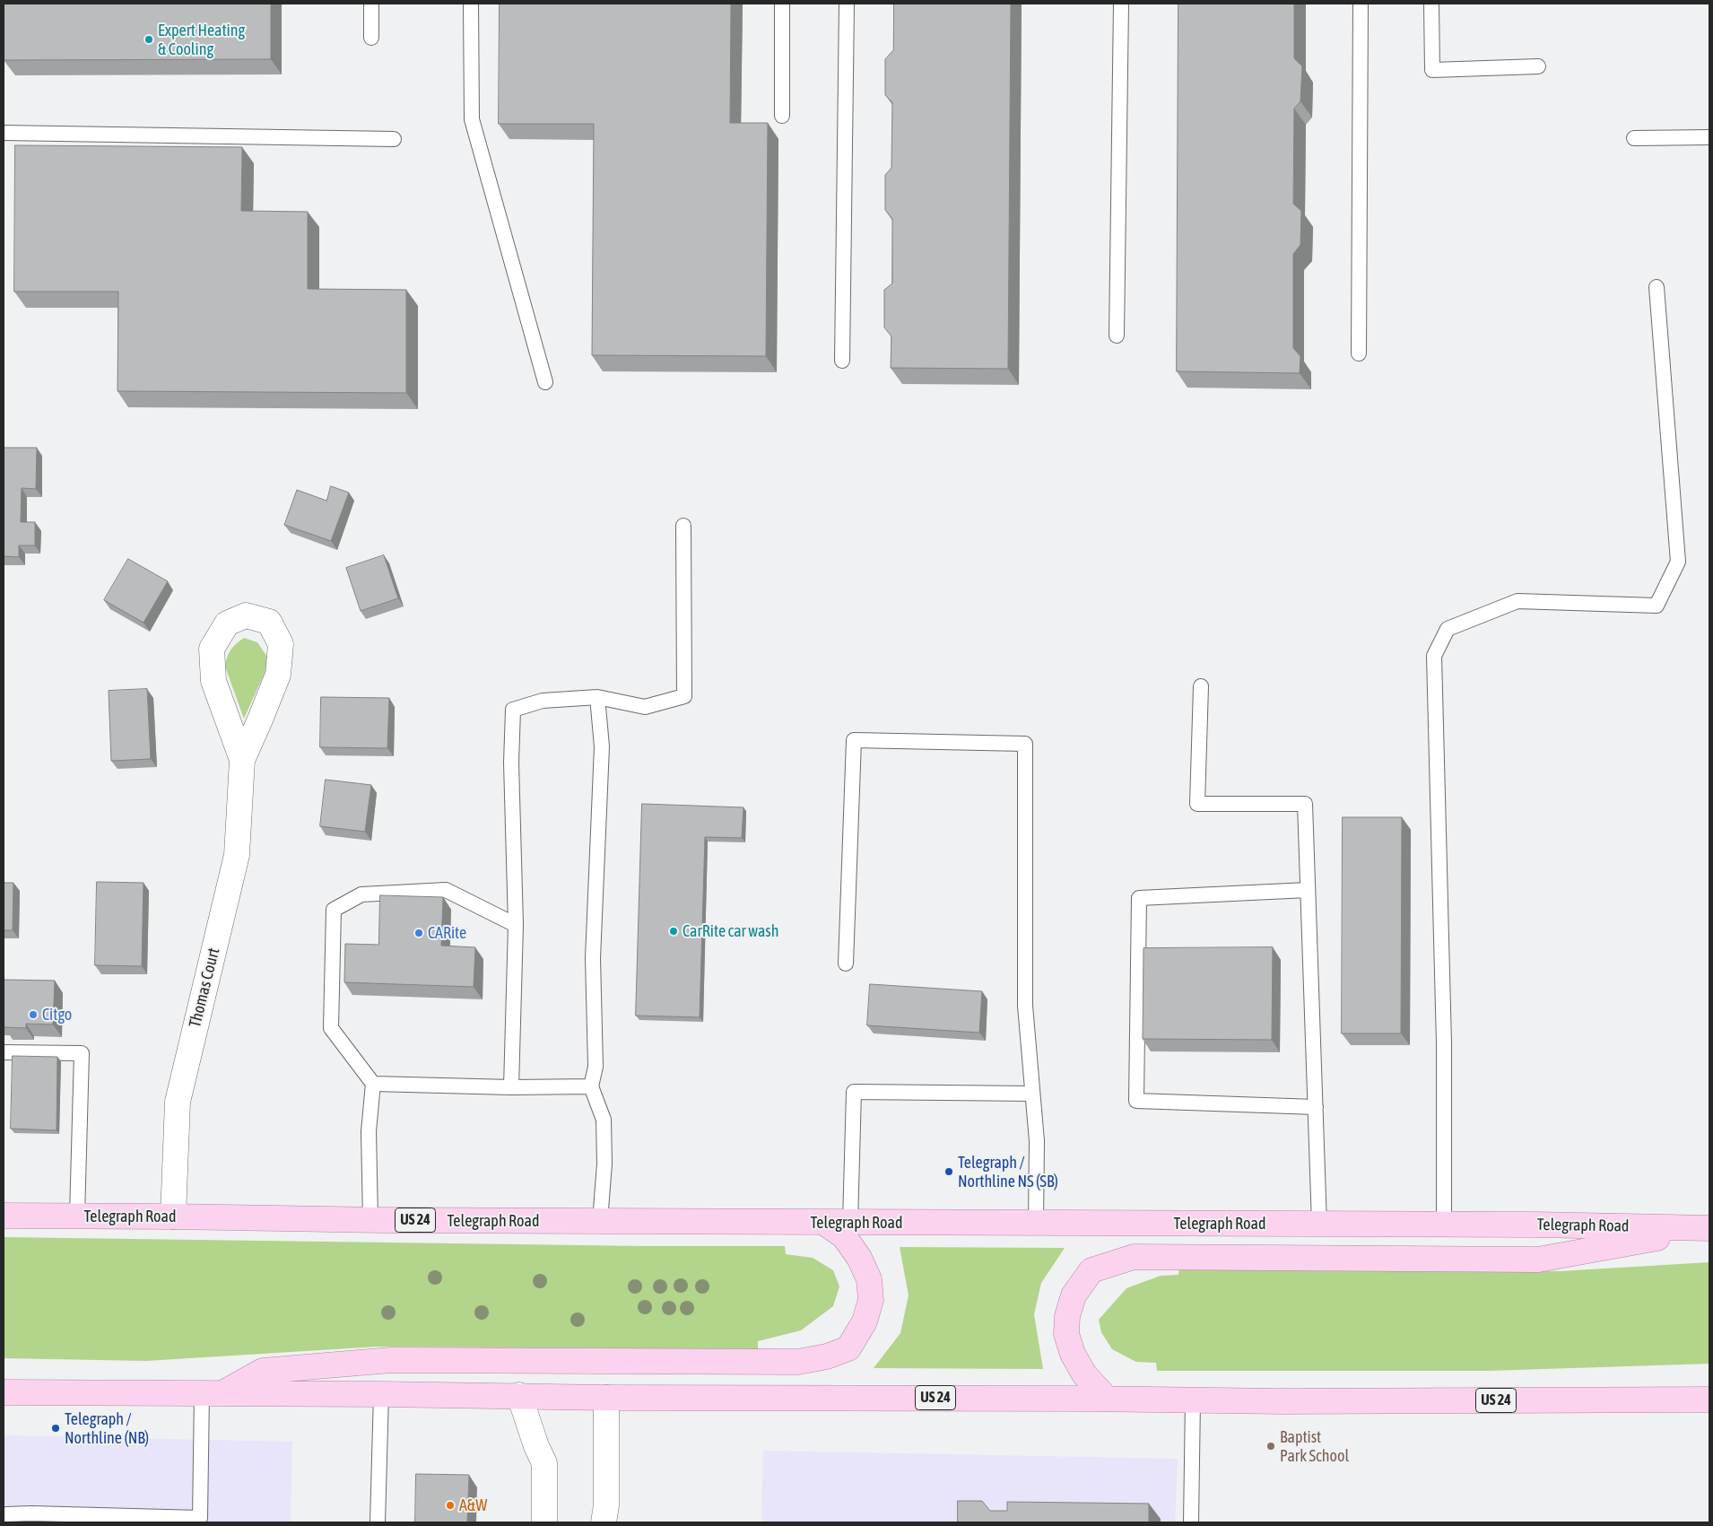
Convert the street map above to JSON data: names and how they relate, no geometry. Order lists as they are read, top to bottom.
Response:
{
  "streets": {
    "main road": ["Telegraph Road", "US 24"],
    "street": ["Thomas Court"]
  },
  "crossings": [
    ["Thomas Court", "Telegraph Road"]
  ],
  "places": [
    "Expert Heating & Cooling",
    "CarRite car wash",
    "CARite",
    "Citgo",
    "Telegraph / Northline NS (SB)",
    "Telegraph / Northline (NB)",
    "Baptist Park School",
    "A&W"
  ]
}
